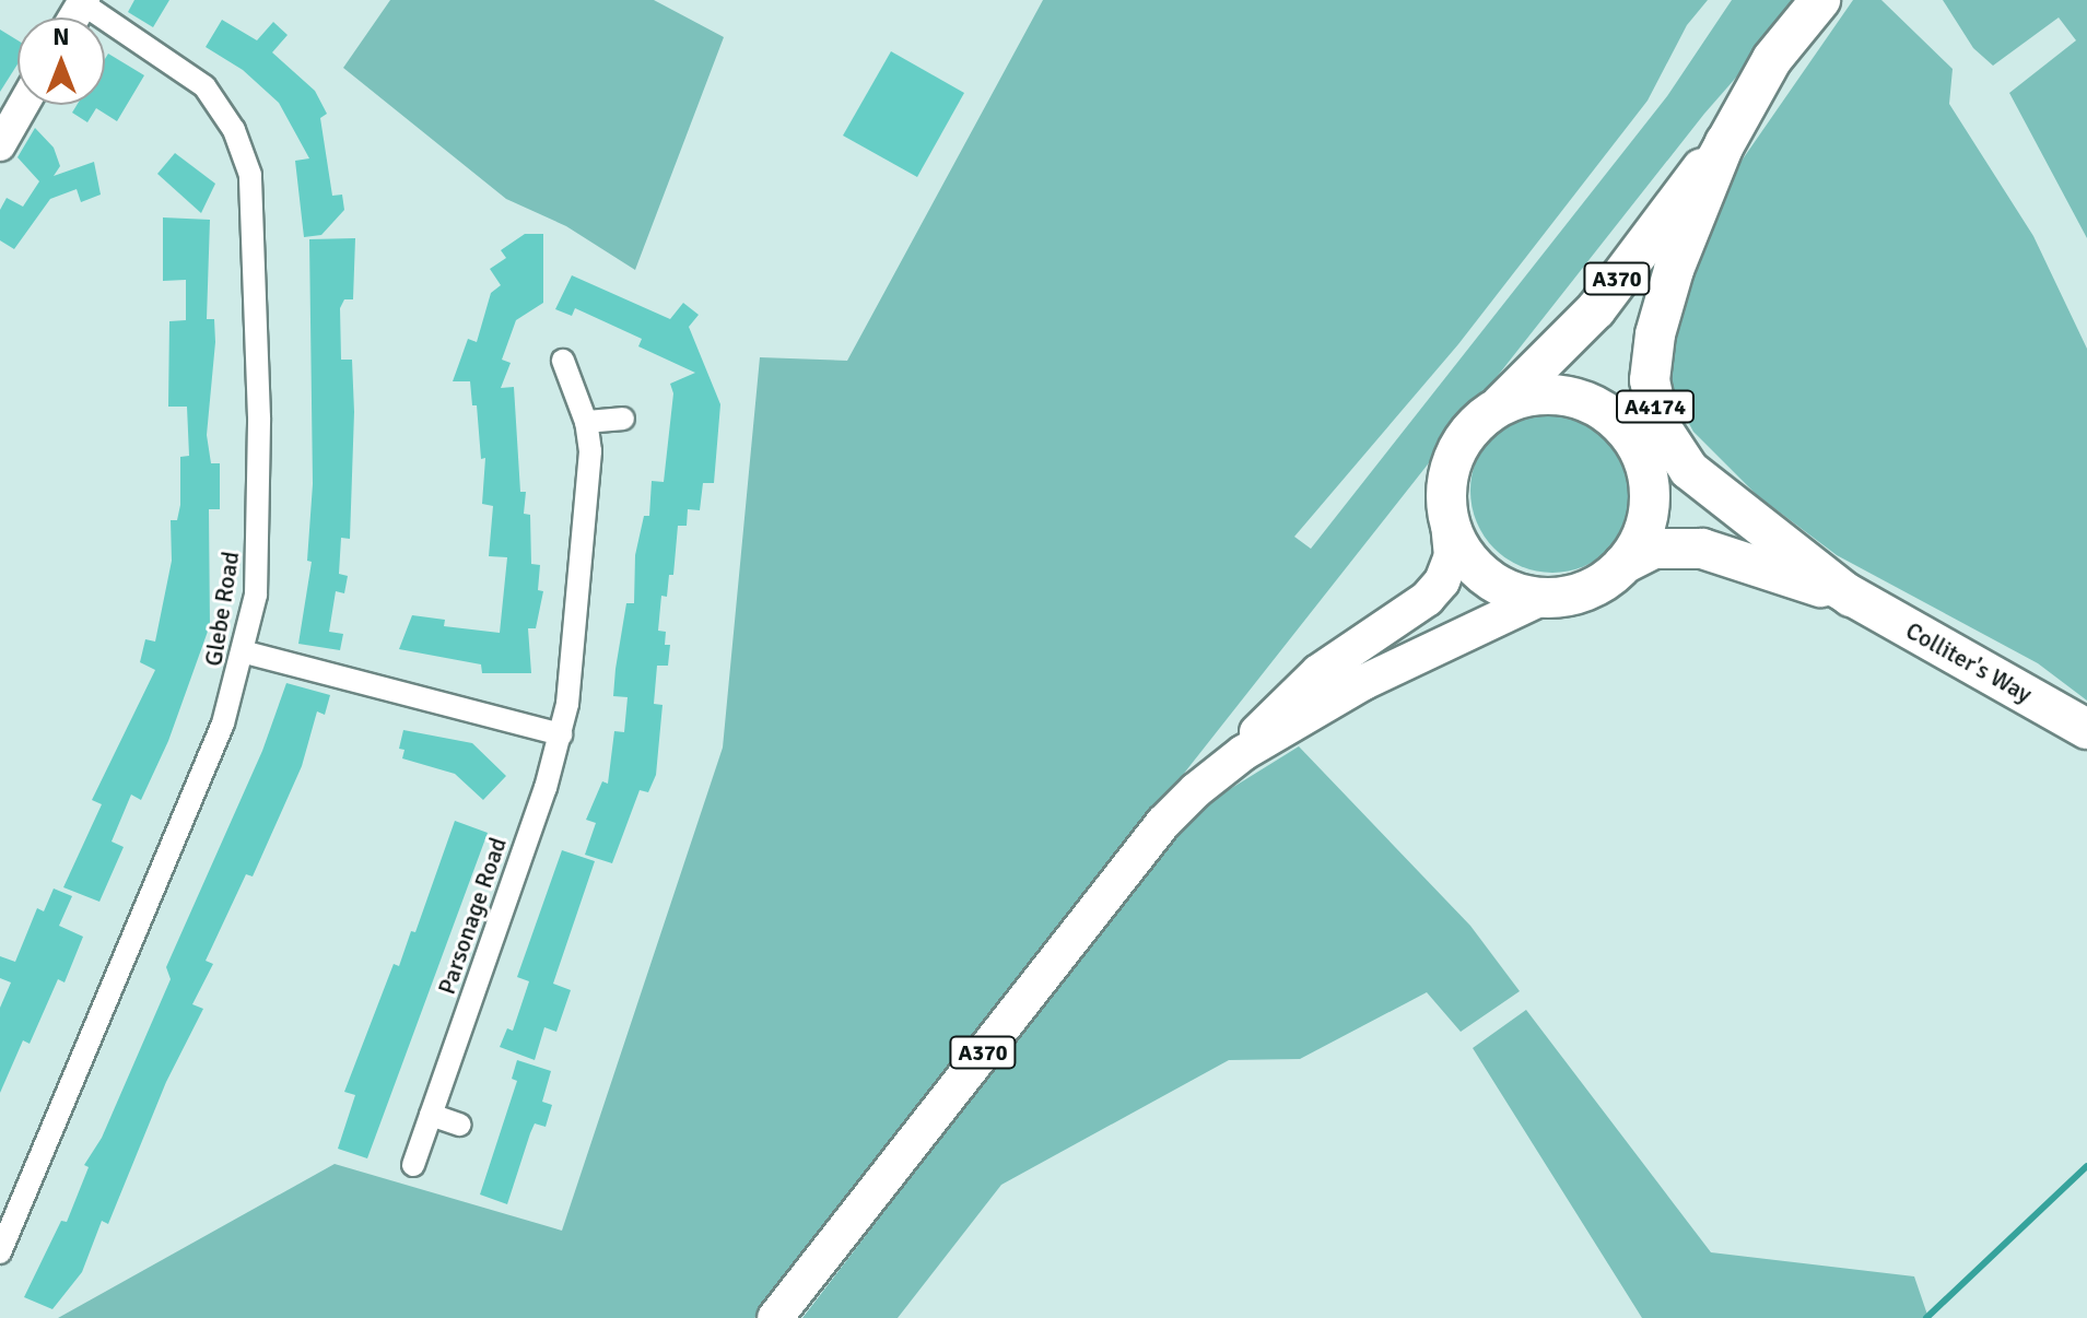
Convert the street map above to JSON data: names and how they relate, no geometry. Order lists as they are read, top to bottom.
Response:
{
  "streets": {
    "highway": ["A370", "A4174", "Colliter's Way"],
    "street": ["Glebe Road", "Parsonage Road"]
  },
  "crossings": [
    ["A370", "A4174"],
    ["A370", "Colliter's Way"],
    ["A4174", "Colliter's Way"]
  ],
  "north": "top"
}
